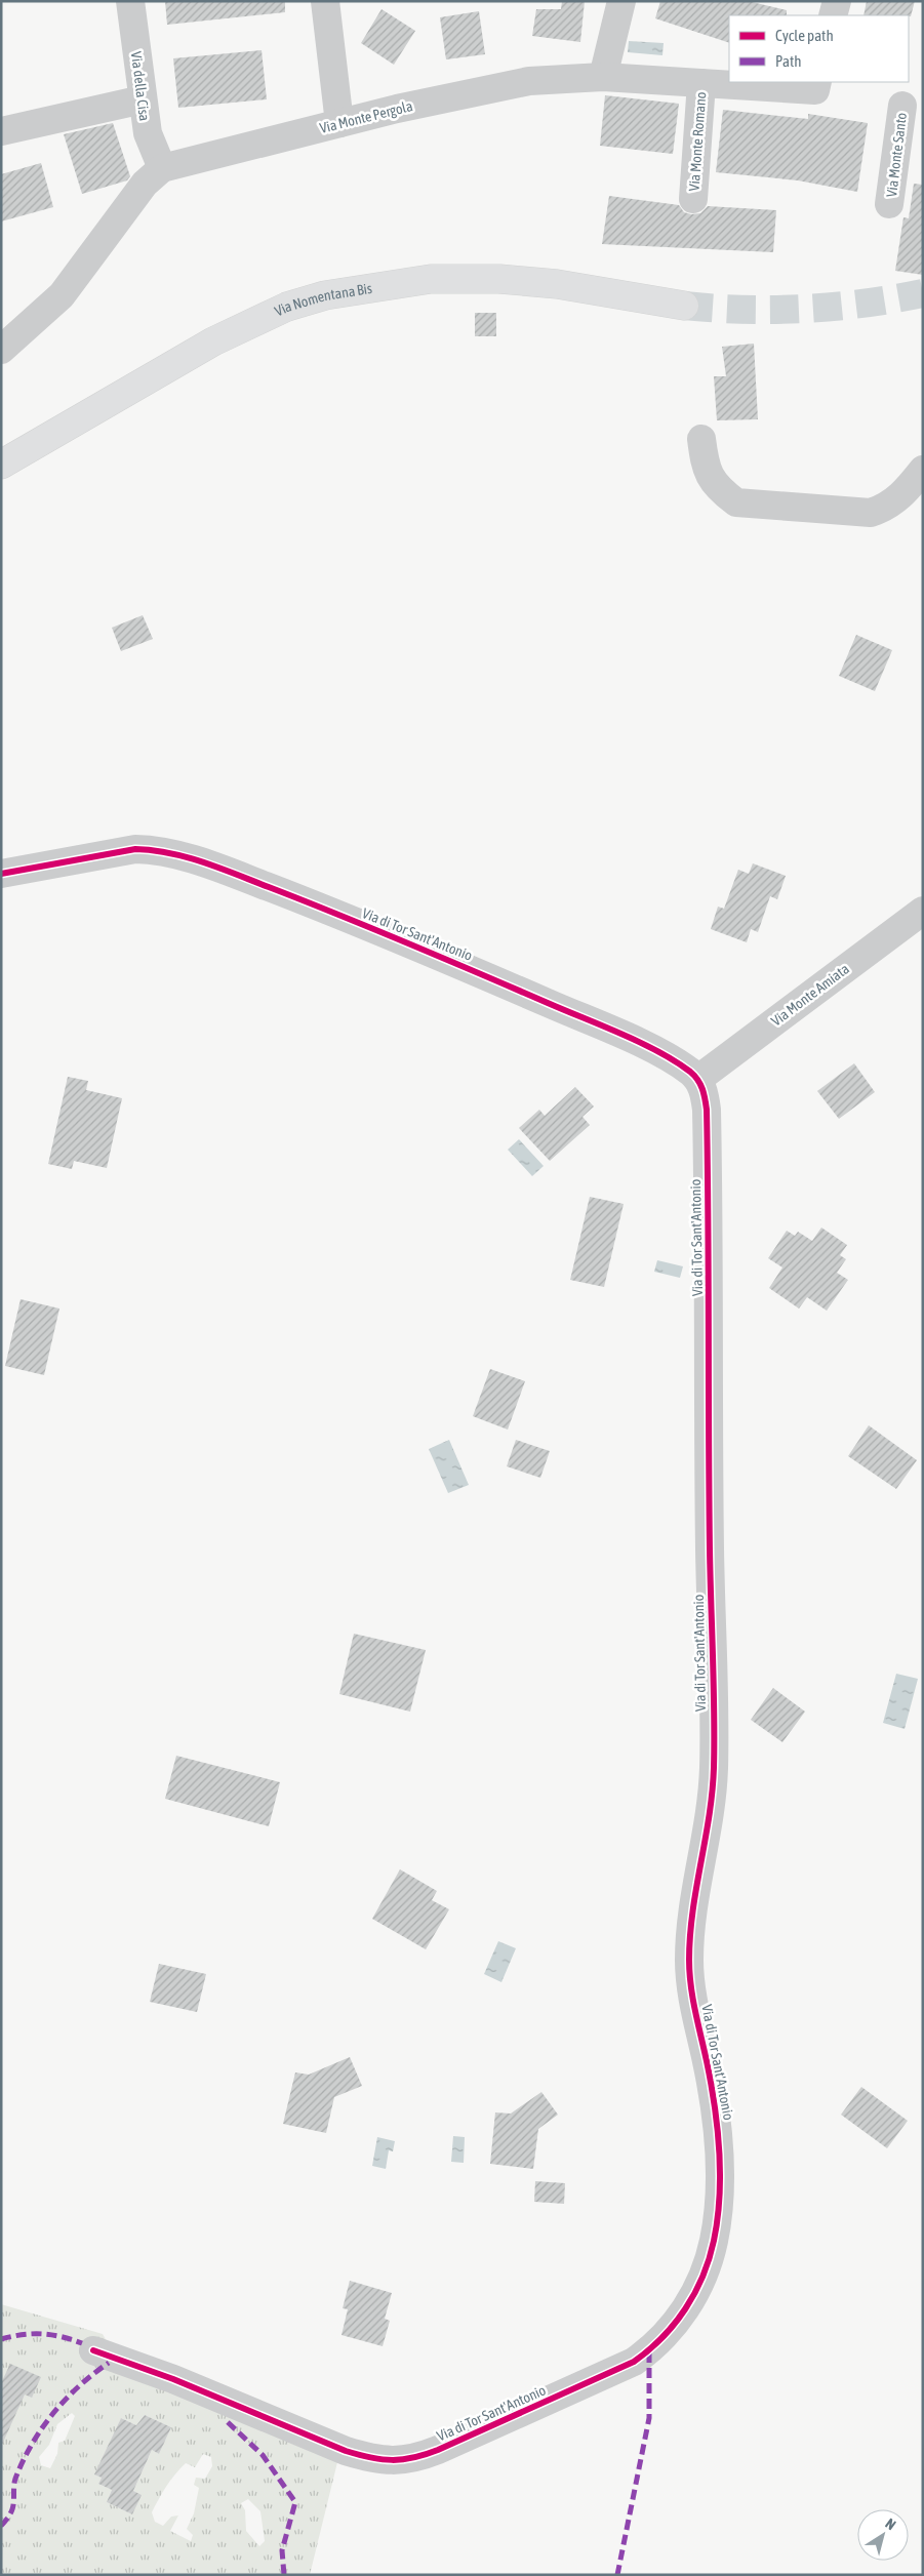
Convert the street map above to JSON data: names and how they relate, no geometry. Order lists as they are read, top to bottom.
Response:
{
  "streets": {
    "main road": ["Via Nomentana Bis"],
    "street": [
      "Via della Cisa",
      "Via Monte Pergola",
      "Via Monte Romano",
      "Via Monte Santo",
      "Via di Tor Sant'Antonio",
      "Via Monte Amiata"
    ]
  },
  "crossings": [
    ["Via della Cisa", "Via Monte Pergola"],
    ["Via Monte Pergola", "Via Monte Romano"],
    ["Via di Tor Sant'Antonio", "Via Monte Amiata"]
  ],
  "legend": ["Cycle path", "Path"],
  "north": "top right"
}
